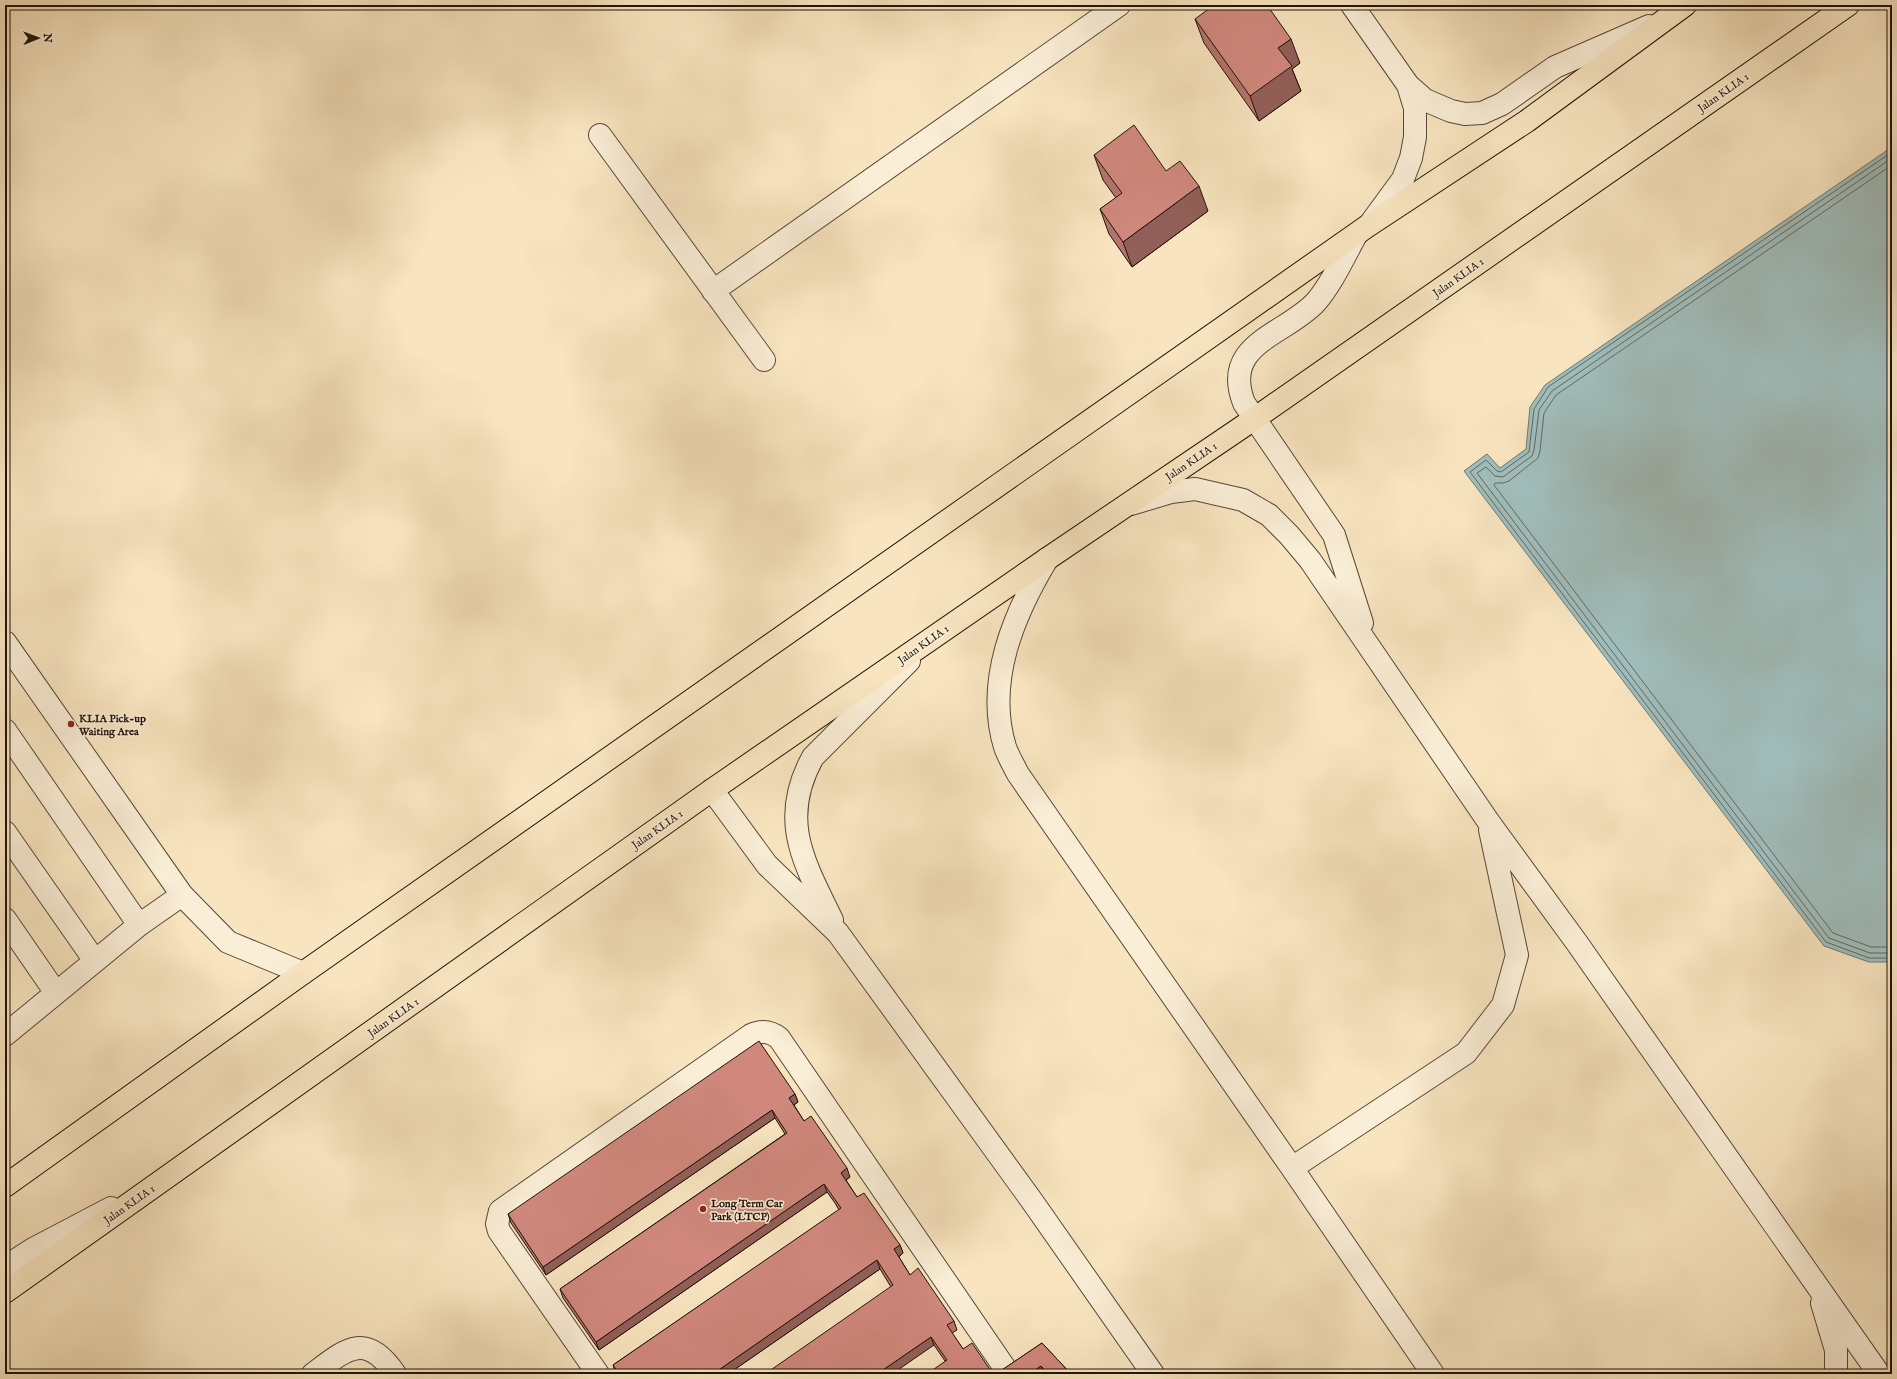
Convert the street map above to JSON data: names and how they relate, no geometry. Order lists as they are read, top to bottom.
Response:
{
  "streets": {
    "main road": ["Jalan KLIA 1"]
  },
  "places": ["KLIA Pick-up Waiting Area", "Long Term Car Park (LTCP)"],
  "north": "right"
}
